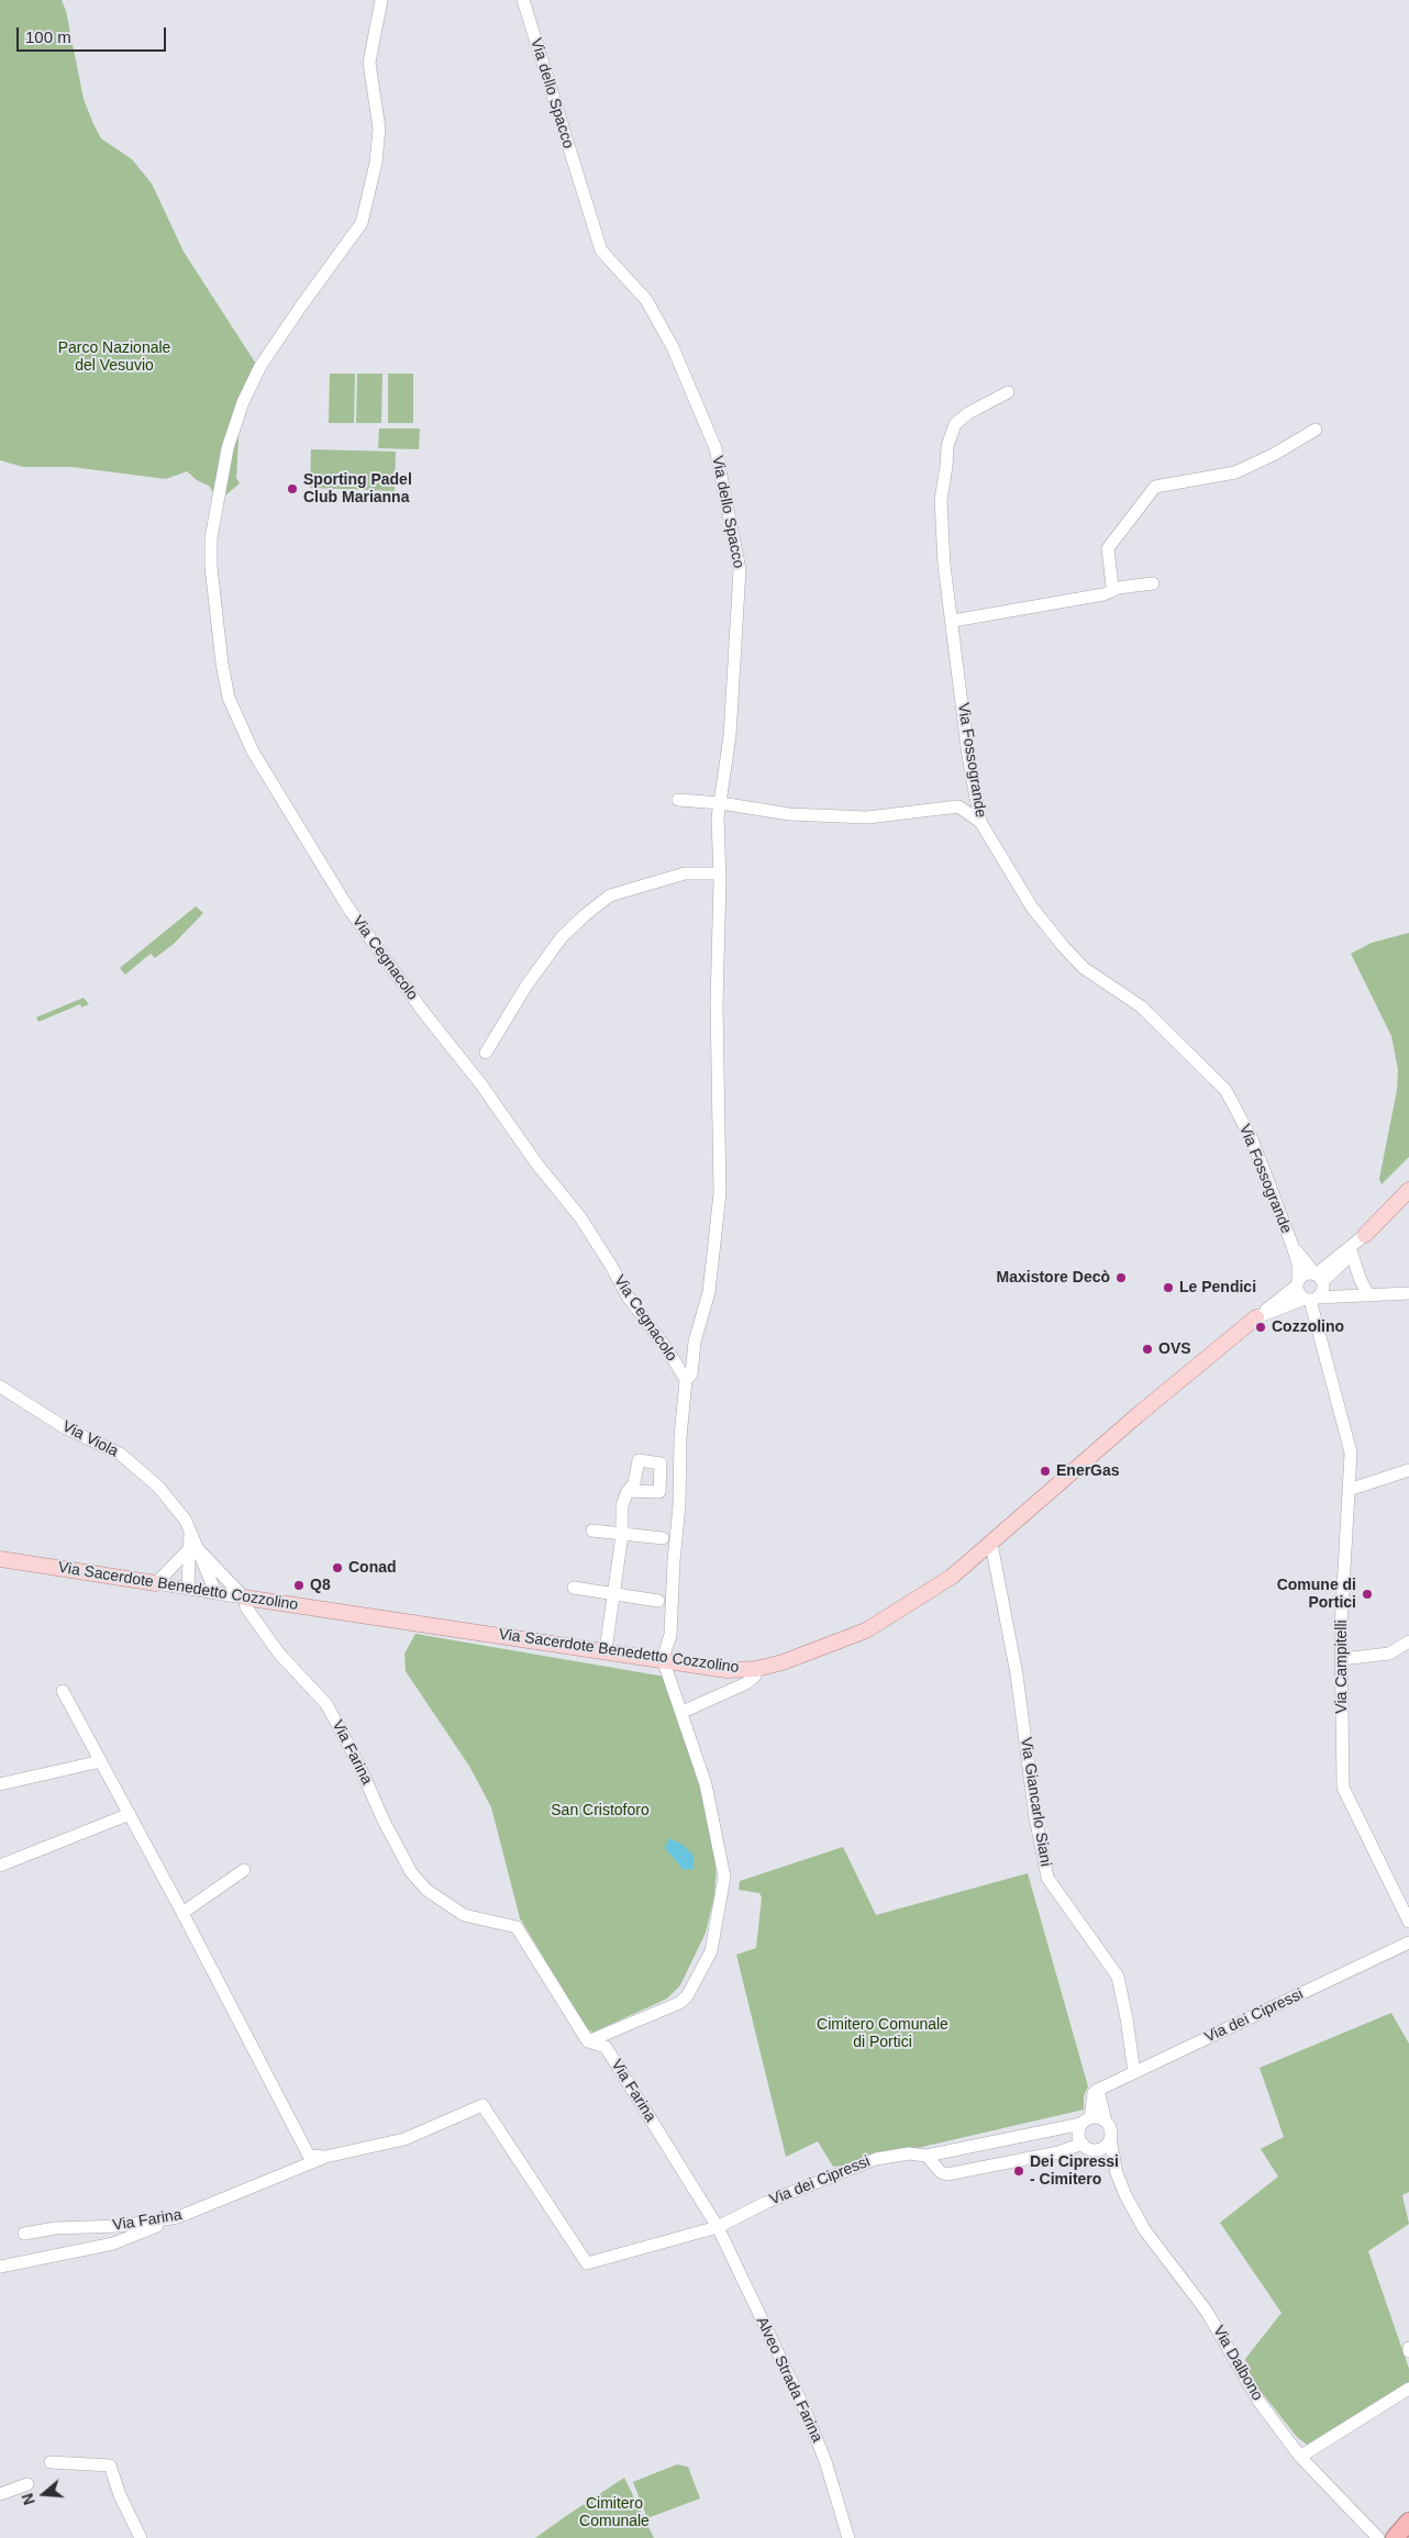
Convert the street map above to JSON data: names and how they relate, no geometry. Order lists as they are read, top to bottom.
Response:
{
  "streets": {
    "main road": ["Via Sacerdote Benedetto Cozzolino"],
    "street": [
      "Via dello Spacco",
      "Via Fossogrande",
      "Via Cegnacolo",
      "Via Viola",
      "Via Campitelli",
      "Via Farina",
      "Via Giancarlo Siani",
      "Via dei Cipressi",
      "Via Dalbono",
      "Alveo Strada Farina"
    ]
  },
  "crossings": [
    ["Via dello Spacco", "Via Cegnacolo"],
    ["Via Cegnacolo", "Via Sacerdote Benedetto Cozzolino"],
    ["Via Viola", "Via Sacerdote Benedetto Cozzolino"],
    ["Via Sacerdote Benedetto Cozzolino", "Via Campitelli"],
    ["Via Sacerdote Benedetto Cozzolino", "Via Farina"],
    ["Via Sacerdote Benedetto Cozzolino", "Via Giancarlo Siani"],
    ["Via Farina", "Via dei Cipressi"],
    ["Via Farina", "Alveo Strada Farina"],
    ["Via Giancarlo Siani", "Via dei Cipressi"],
    ["Via dei Cipressi", "Via Dalbono"],
    ["Via dei Cipressi", "Alveo Strada Farina"]
  ],
  "parks": [
    "Parco Nazionale del Vesuvio",
    "San Cristoforo",
    "Cimitero Comunale di Portici",
    "Cimitero Comunale"
  ],
  "places": [
    "Sporting Padel Club Marianna",
    "Maxistore Decò",
    "Le Pendici",
    "Cozzolino",
    "OVS",
    "EnerGas",
    "Conad",
    "Q8",
    "Comune di Portici",
    "Dei Cipressi - Cimitero"
  ],
  "scale_bar": "100 m",
  "north": "left"
}
